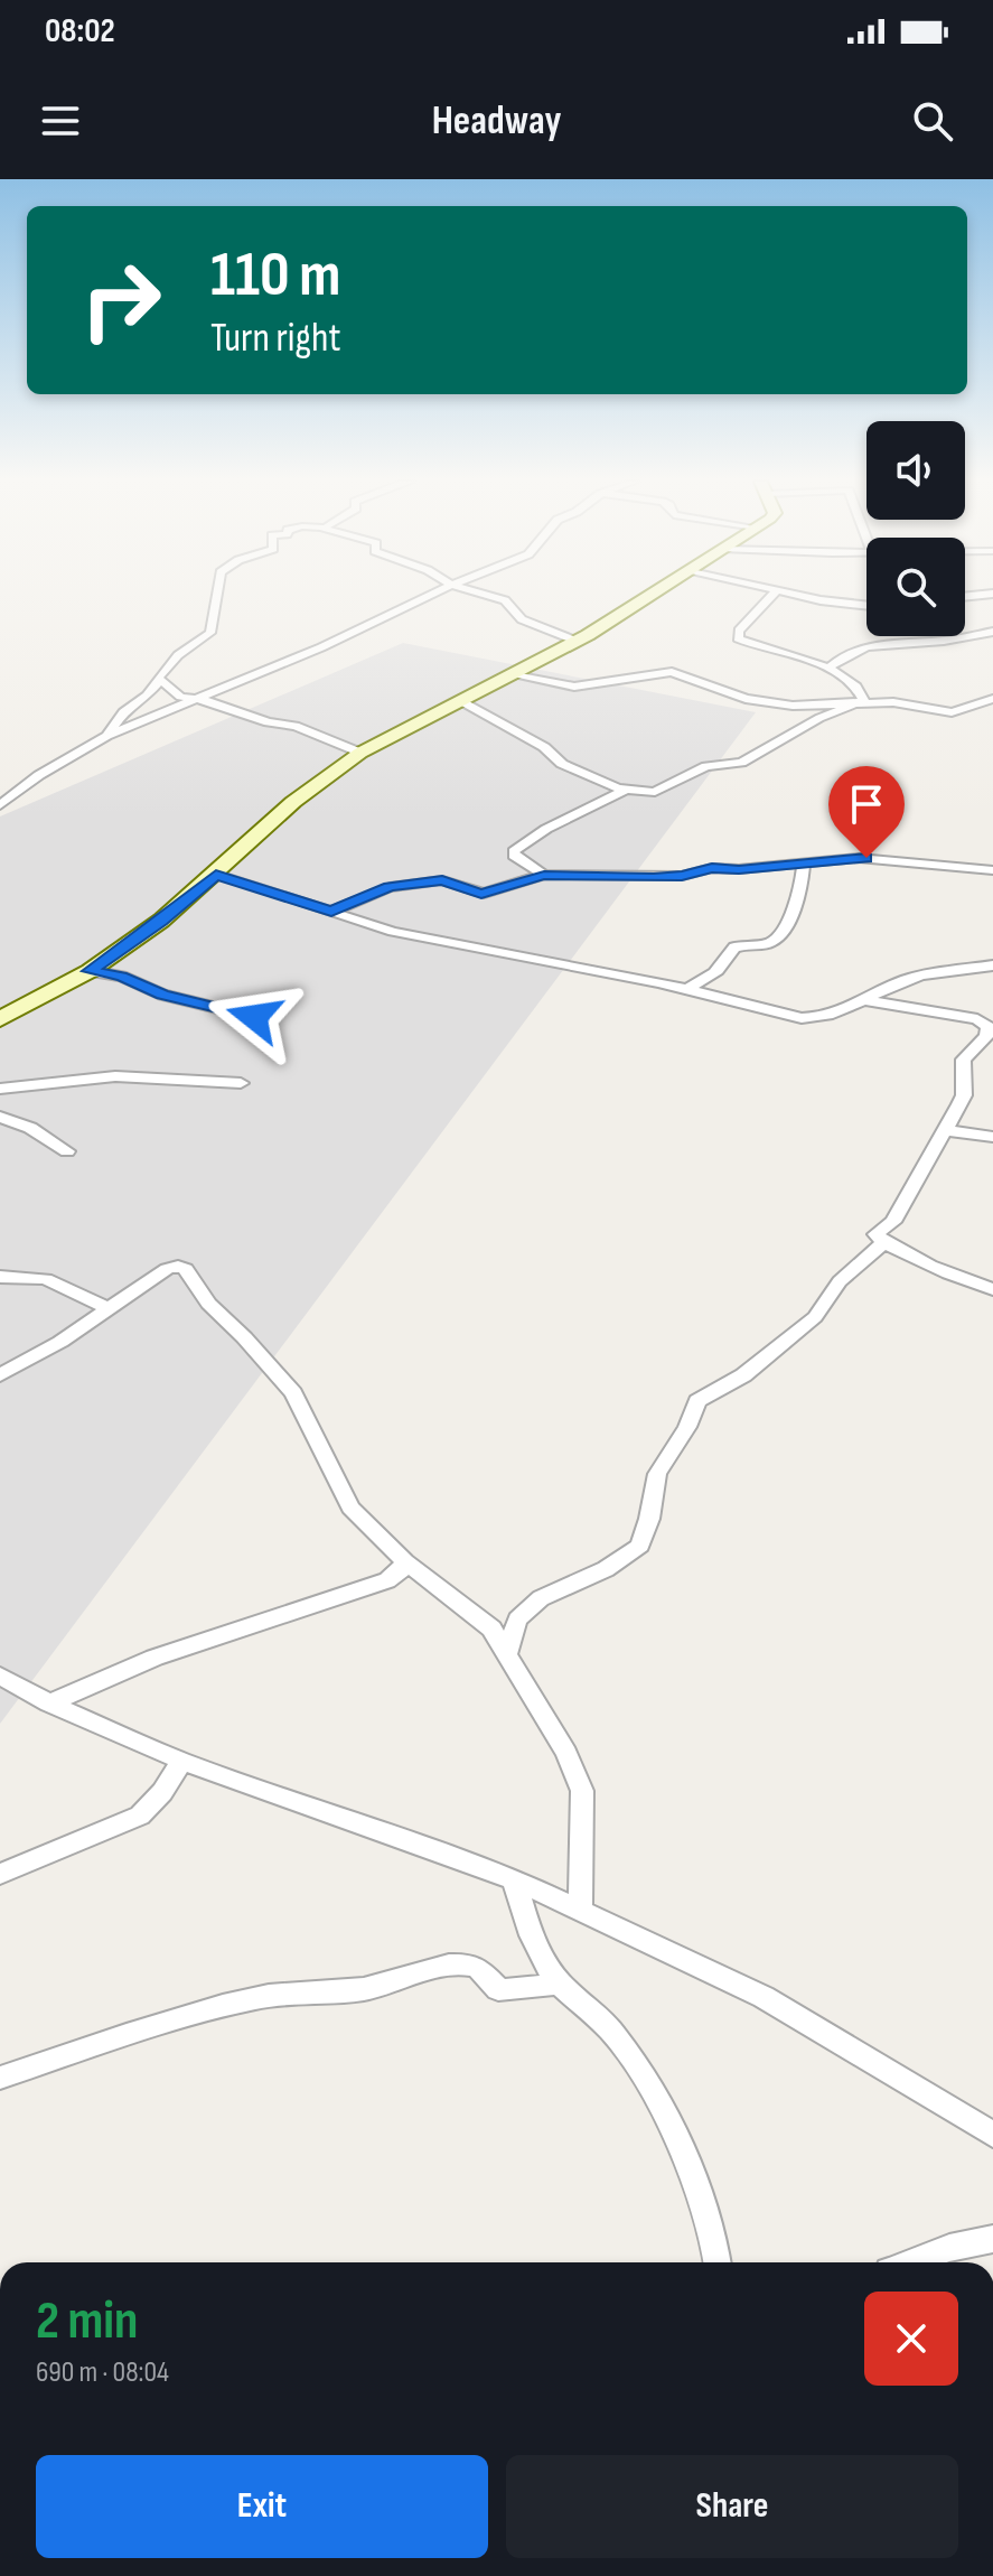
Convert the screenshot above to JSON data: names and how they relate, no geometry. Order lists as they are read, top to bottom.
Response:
{
  "page": {
    "status": "08:02",
    "header": "Headway",
    "turn": ["110 m", "Turn right"],
    "heading": ["2 min", "690 m · 08:04"],
    "buttons": ["Exit", "Share"]
  }
}
